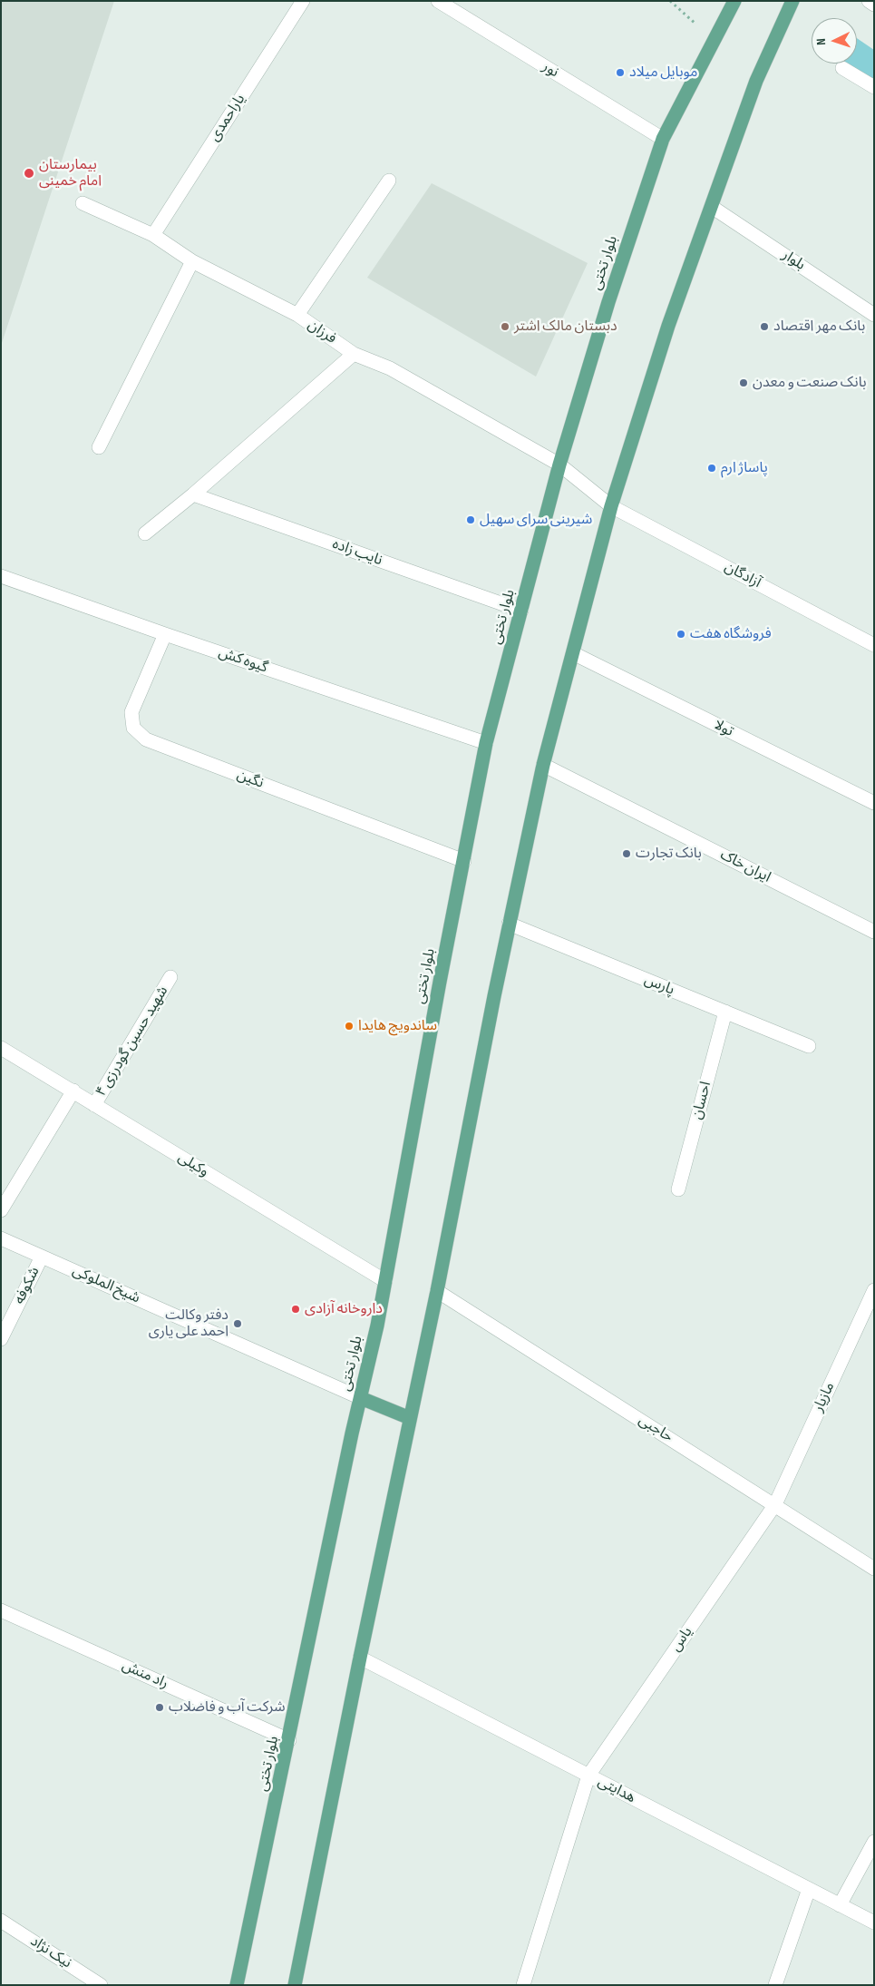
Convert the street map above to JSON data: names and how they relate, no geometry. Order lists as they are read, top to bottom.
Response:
{
  "streets": {
    "main road": ["بلوار تختی"],
    "street": [
      "نور",
      "یاراحمدی",
      "بلوار",
      "فرزان",
      "نایب زاده",
      "آزادگان",
      "گیوه کش",
      "تولا",
      "نگین",
      "ایران خاک",
      "پارس",
      "شهید حسین گودرزی ۴",
      "احسان",
      "وکیلی",
      "شیخ الملوکی",
      "شکوفه",
      "مازیار",
      "حاجبی",
      "یاس",
      "راد منش",
      "هدایتی",
      "نیک نژاد"
    ]
  },
  "crossings": [
    ["نور", "بلوار تختی"],
    ["یاراحمدی", "فرزان"],
    ["بلوار تختی", "فرزان"],
    ["بلوار تختی", "نایب زاده"],
    ["بلوار تختی", "آزادگان"],
    ["بلوار تختی", "گیوه کش"],
    ["بلوار تختی", "نگین"],
    ["بلوار تختی", "وکیلی"],
    ["بلوار تختی", "شیخ الملوکی"],
    ["بلوار تختی", "راد منش"],
    ["فرزان", "آزادگان"],
    ["گیوه کش", "نگین"],
    ["پارس", "احسان"],
    ["شهید حسین گودرزی ۴", "وکیلی"],
    ["شیخ الملوکی", "شکوفه"],
    ["مازیار", "حاجبی"],
    ["مازیار", "یاس"],
    ["حاجبی", "یاس"],
    ["یاس", "هدایتی"]
  ],
  "places": [
    "موبایل میلاد",
    "بیمارستان امام خمینی",
    "دبستان مالک اشتر",
    "بانک مهر اقتصاد",
    "بانک صنعت و معدن",
    "پاساژ ارم",
    "شیرینی سرای سهیل",
    "فروشگاه هفت",
    "بانک تجارت",
    "ساندویچ هایدا",
    "داروخانه آزادی",
    "دفتر وکالت احمد علی یاری",
    "شرکت آب و فاضلاب"
  ],
  "north": "left"
}
